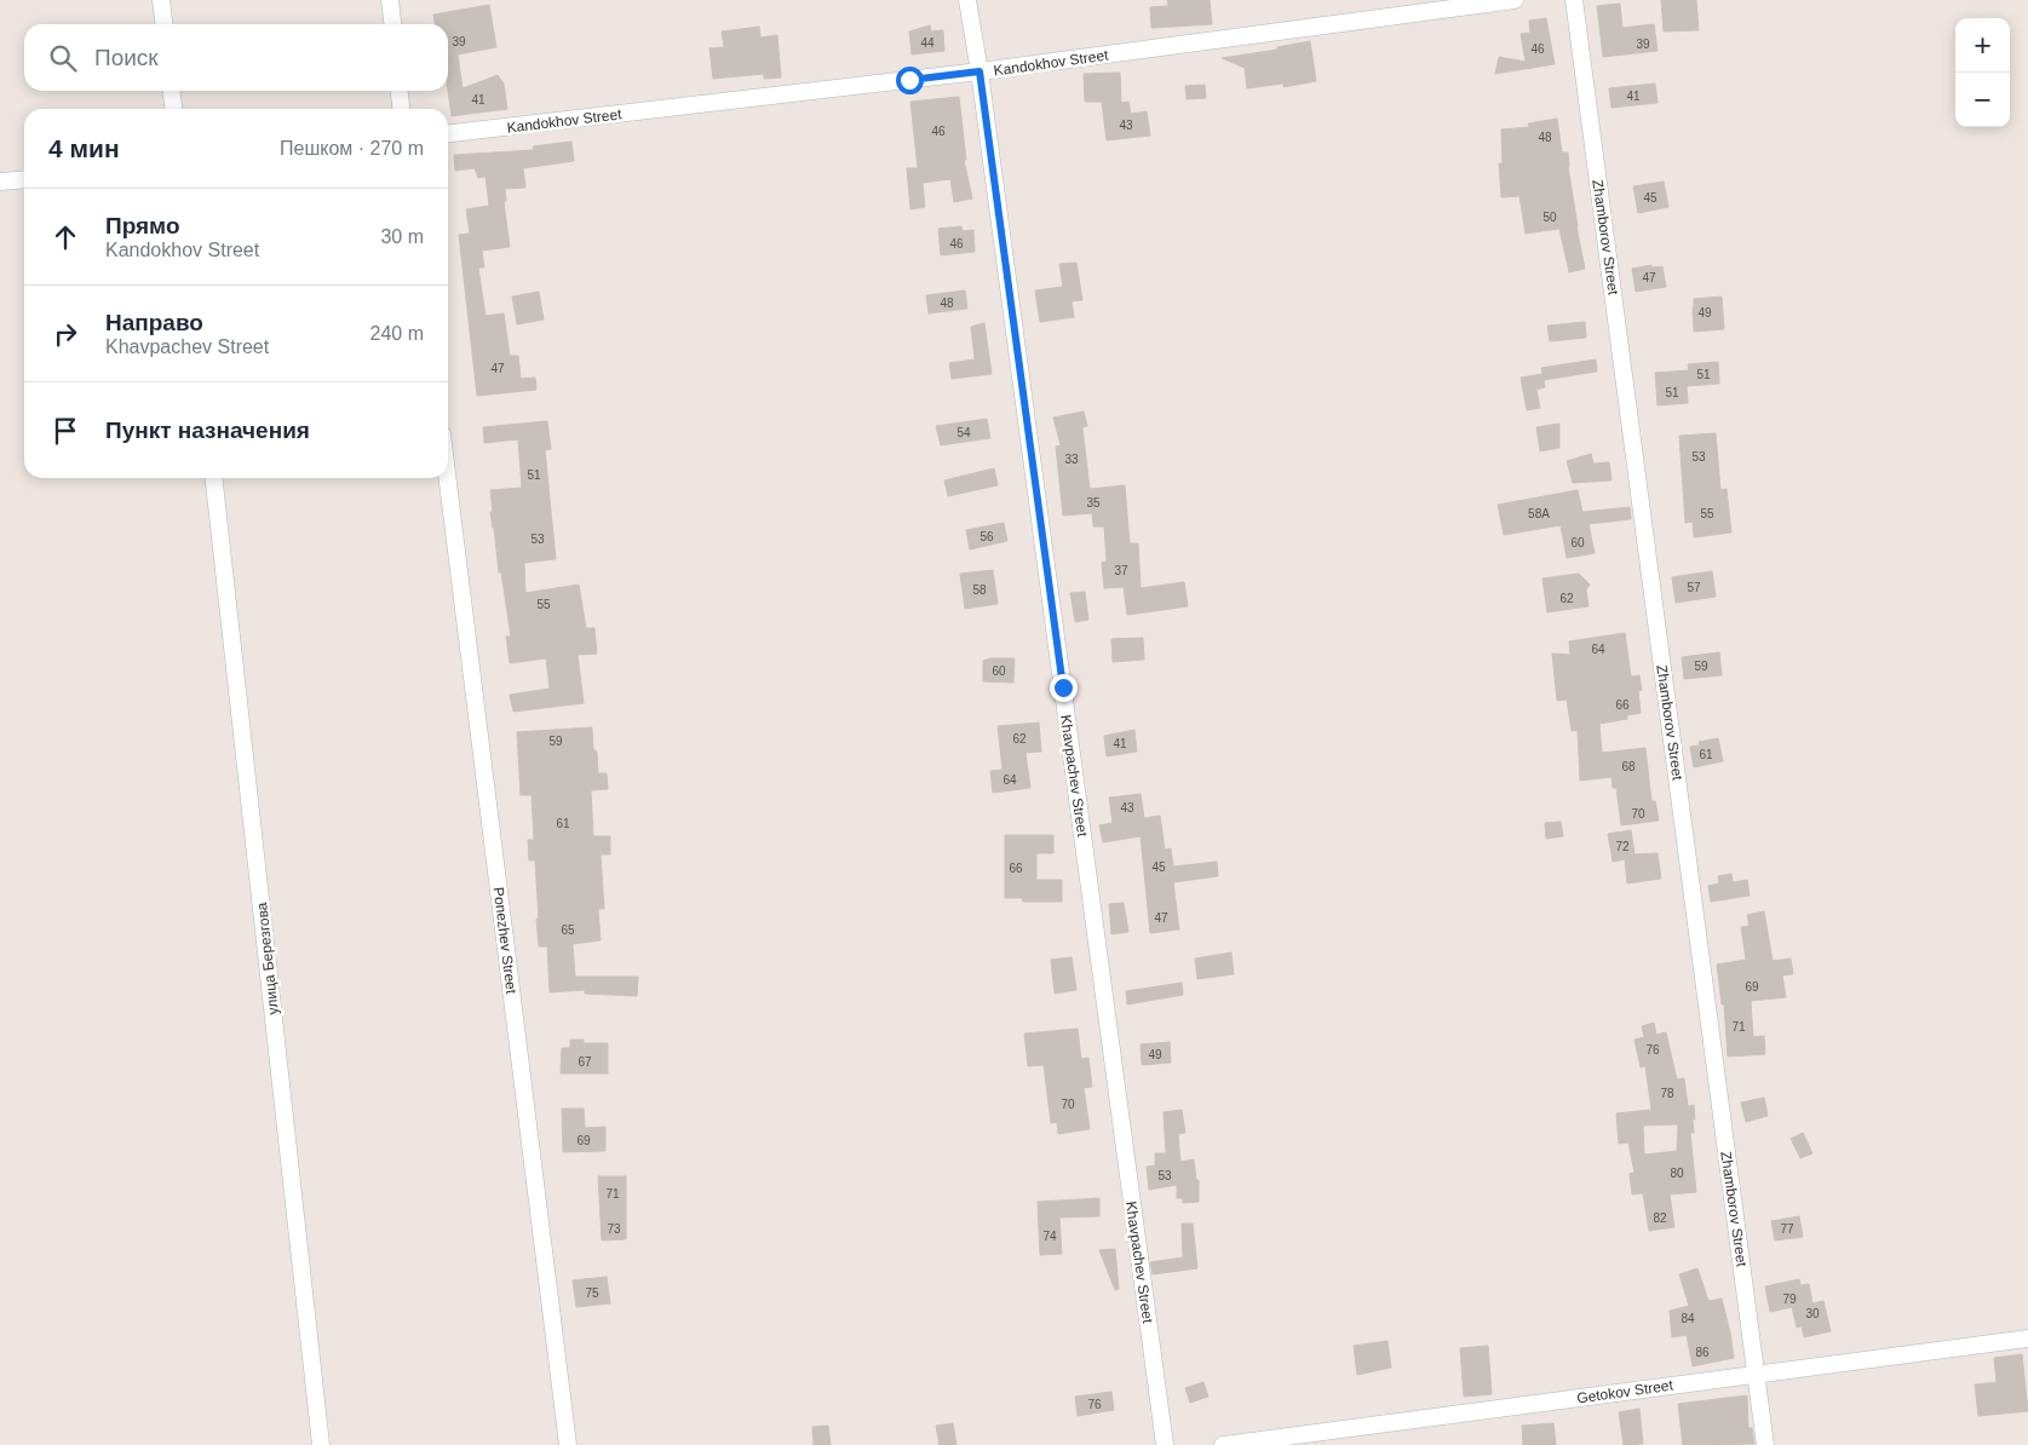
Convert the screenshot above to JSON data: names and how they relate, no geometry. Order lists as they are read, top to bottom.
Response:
{
  "streets": {
    "street": [
      "Kandokhov Street",
      "Zhamborov Street",
      "Khavpachev Street",
      "Ponezhev Street",
      "улица Березгова",
      "Getokov Street"
    ]
  },
  "crossings": [
    ["Kandokhov Street", "Khavpachev Street"],
    ["Zhamborov Street", "Getokov Street"]
  ],
  "house_numbers": [
    "39",
    "44",
    "39",
    "46",
    "41",
    "41",
    "43",
    "46",
    "48",
    "45",
    "50",
    "46",
    "47",
    "48",
    "49",
    "47",
    "51",
    "51",
    "54",
    "53",
    "33",
    "51",
    "35",
    "58А",
    "55",
    "56",
    "53",
    "60",
    "37",
    "57",
    "58",
    "62",
    "55",
    "64",
    "59",
    "60",
    "66",
    "62",
    "59",
    "41",
    "61",
    "68",
    "64",
    "43",
    "70",
    "61",
    "72",
    "45",
    "66",
    "47",
    "65",
    "69",
    "71",
    "76",
    "49",
    "67",
    "78",
    "70",
    "69",
    "80",
    "53",
    "71",
    "82",
    "73",
    "77",
    "74",
    "75",
    "79",
    "30",
    "84",
    "86",
    "76"
  ],
  "page": {
    "map_buttons": ["+", "−"],
    "search": "Поиск",
    "heading": ["4 мин", "Пешком · 270 m"],
    "list": [
      ["Прямо", "Kandokhov Street", "30 m"],
      ["Направо", "Khavpachev Street", "240 m"],
      "Пункт назначения"
    ]
  }
}
